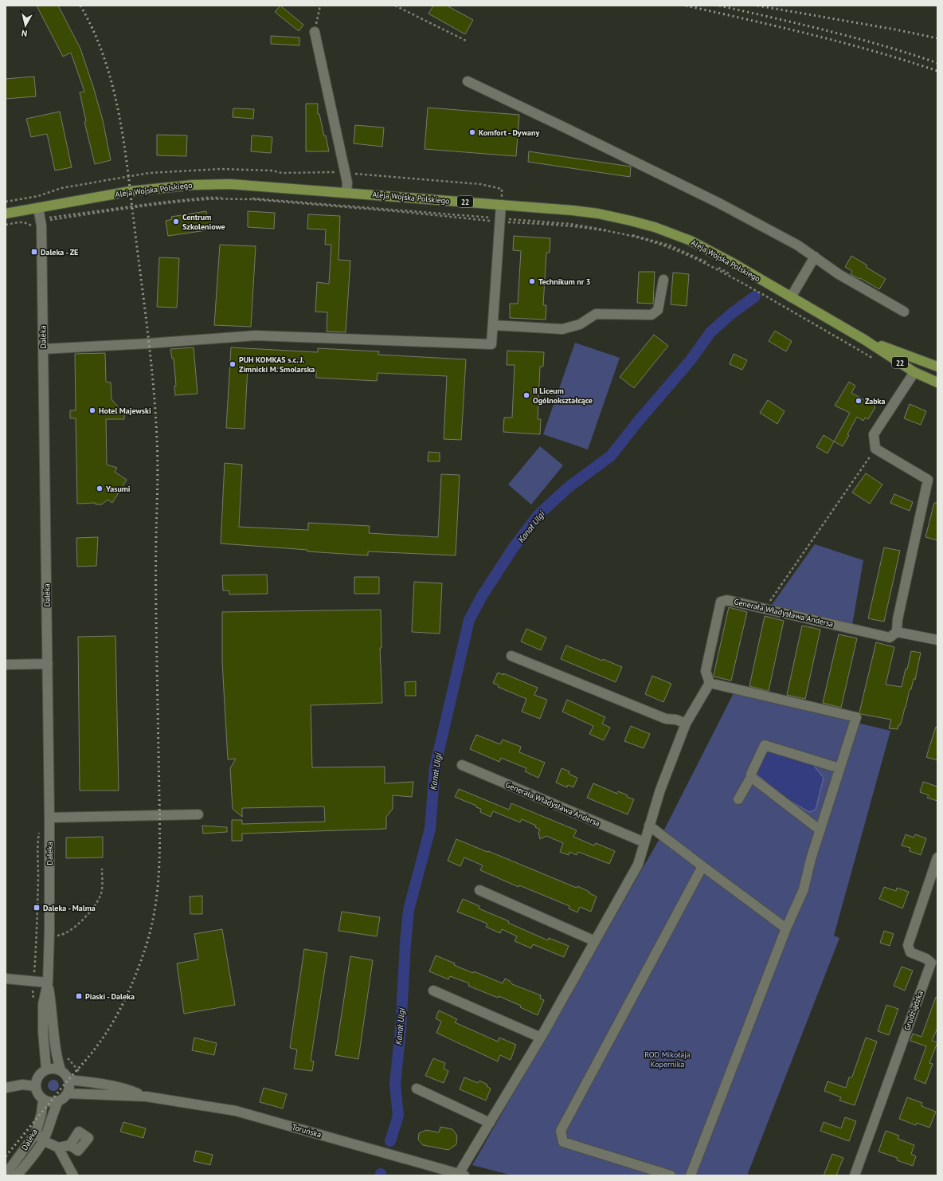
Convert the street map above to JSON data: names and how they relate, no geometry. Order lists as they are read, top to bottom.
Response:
{
  "streets": {
    "main road": ["Aleja Wojska Polskiego", "22"],
    "street": [
      "Daleka",
      "Generała Władysława Andersa",
      "Grudziądzka",
      "Toruńska"
    ]
  },
  "crossings": [
    ["Aleja Wojska Polskiego", "Daleka"],
    ["Daleka", "Toruńska"]
  ],
  "water": ["Kanał Ulgi"],
  "parks": ["ROD Mikołaja Kopernika"],
  "places": {
    "other": [
      "Komfort - Dywany",
      "Centrum Szkoleniowe",
      "Technikum nr 3",
      "PUH KOMKAS s.c. J. Zimnicki M. Smolarska",
      "II Liceum Ogólnokształcące",
      "Żabka",
      "Hotel Majewski",
      "Yasumi"
    ],
    "transit": ["Daleka - ZE", "Daleka - Malma", "Piaski - Daleka"]
  },
  "north": "bottom"
}
